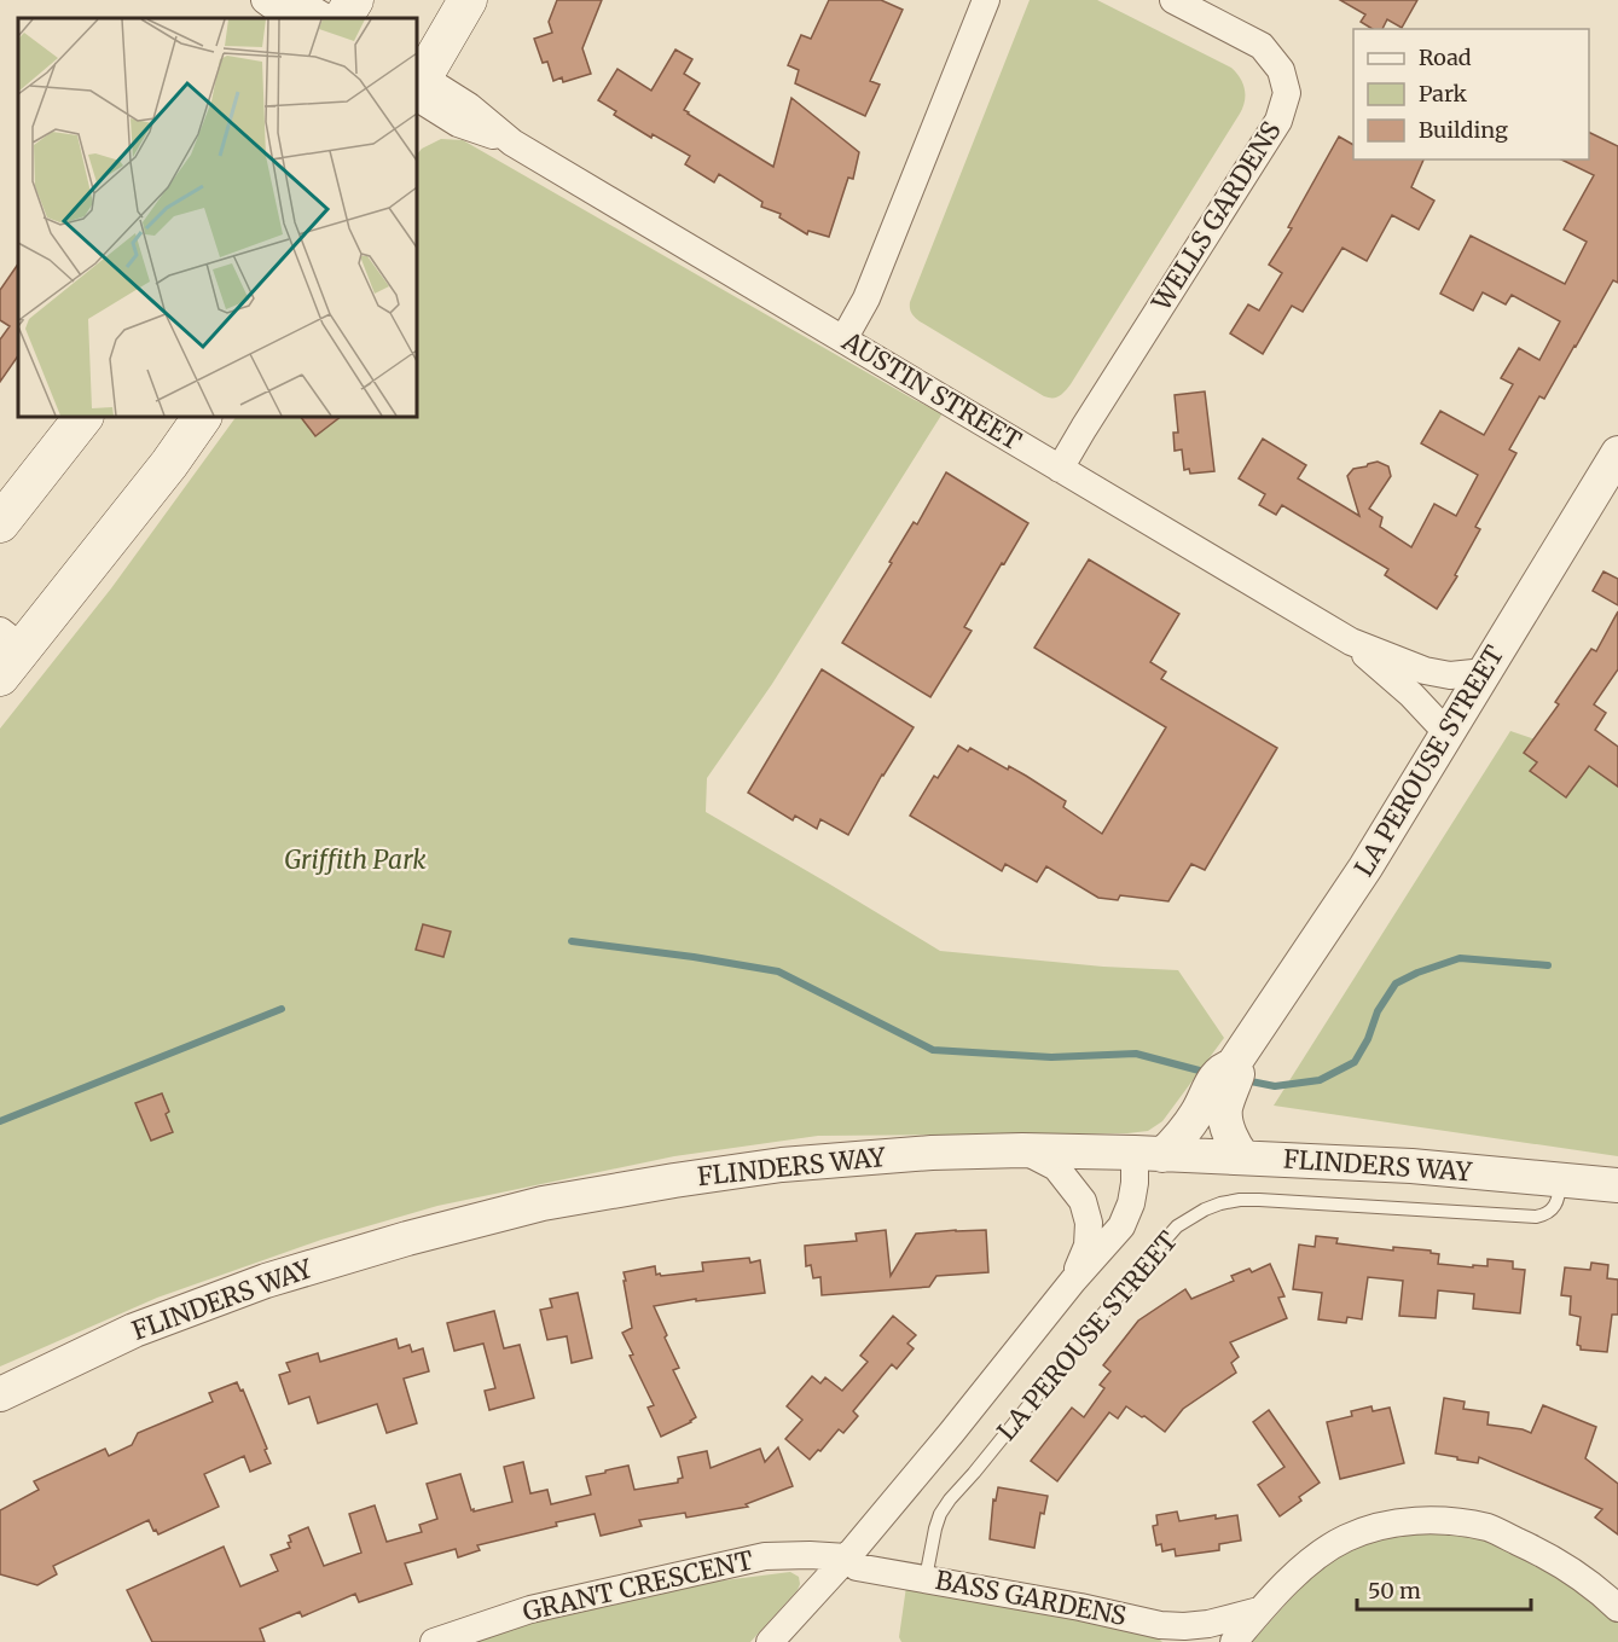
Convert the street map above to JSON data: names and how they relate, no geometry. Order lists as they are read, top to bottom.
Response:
{
  "streets": {
    "street": [
      "WELLS GARDENS",
      "AUSTIN STREET",
      "LA PEROUSE STREET",
      "FLINDERS WAY",
      "GRANT CRESCENT",
      "BASS GARDENS"
    ]
  },
  "crossings": [
    ["WELLS GARDENS", "AUSTIN STREET"],
    ["AUSTIN STREET", "LA PEROUSE STREET"],
    ["LA PEROUSE STREET", "FLINDERS WAY"],
    ["LA PEROUSE STREET", "GRANT CRESCENT"],
    ["LA PEROUSE STREET", "BASS GARDENS"],
    ["GRANT CRESCENT", "BASS GARDENS"]
  ],
  "parks": ["Griffith Park"],
  "legend": ["Road", "Park", "Building"],
  "scale_bar": "50 m"
}
